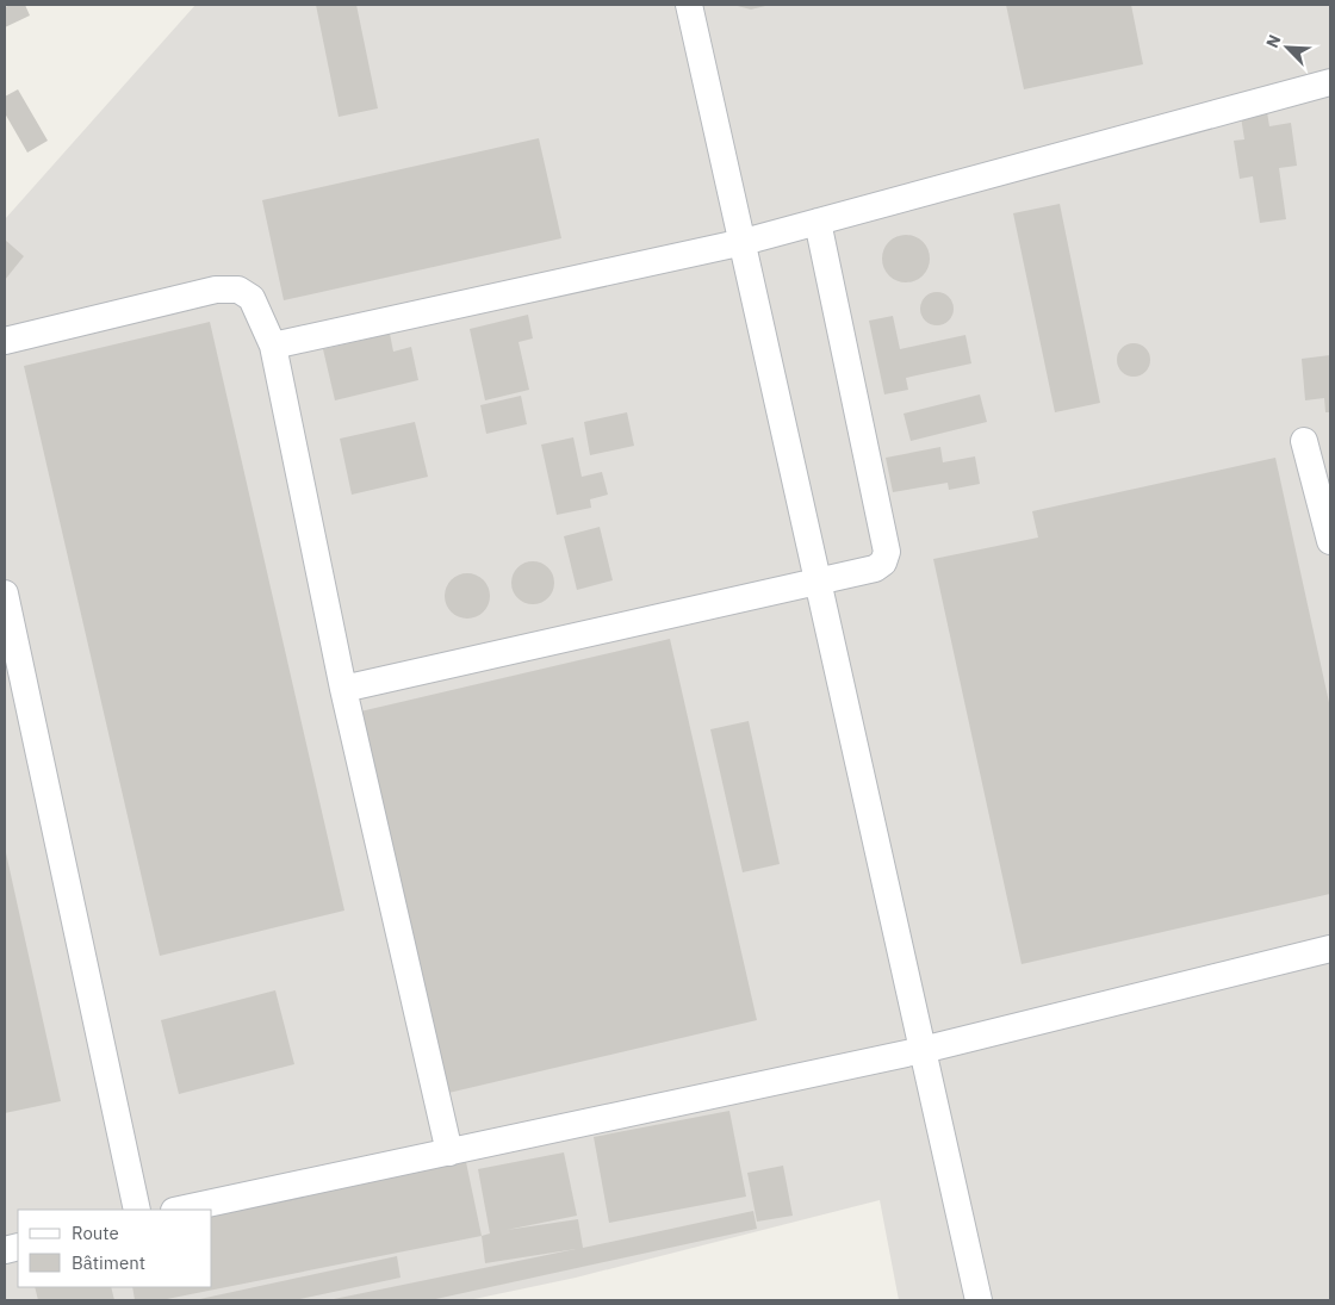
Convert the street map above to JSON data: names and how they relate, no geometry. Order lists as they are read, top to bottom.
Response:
{
  "legend": ["Route", "Bâtiment"],
  "north": "top left"
}
